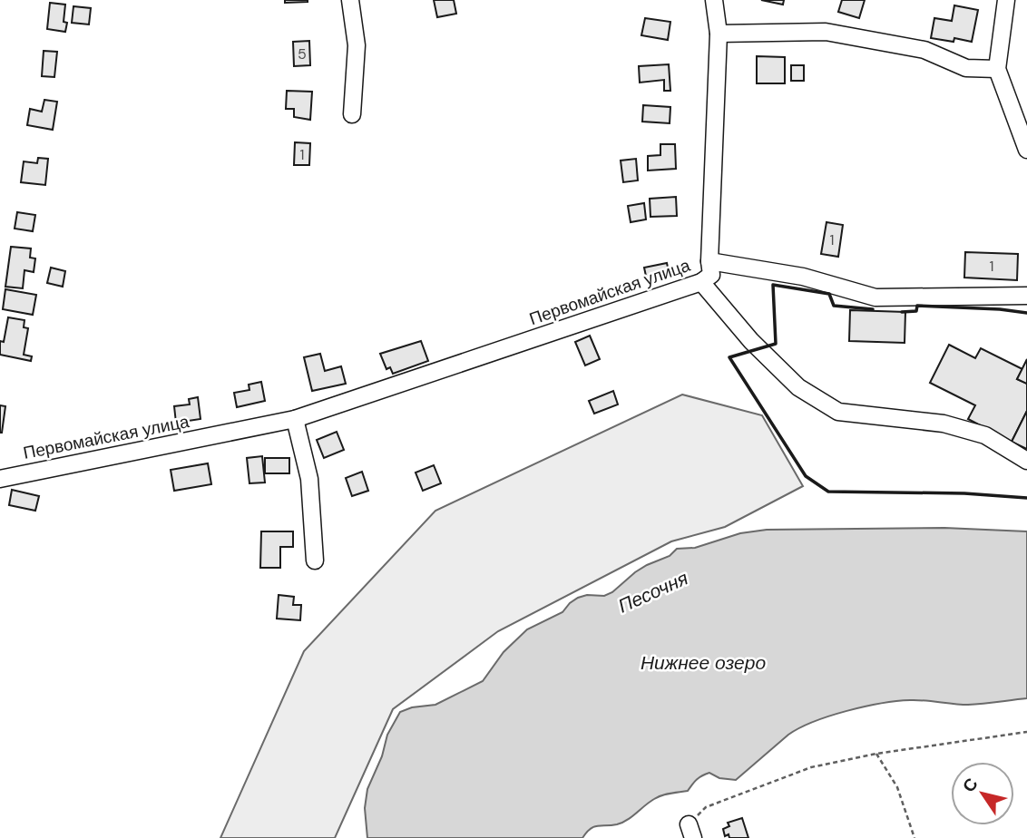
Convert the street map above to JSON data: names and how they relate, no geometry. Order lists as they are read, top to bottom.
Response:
{
  "streets": {
    "street": ["Первомайская улица"]
  },
  "water": ["Песочня", "Нижнее озеро"],
  "house_numbers": [
    "5",
    "1",
    "1",
    "1"
  ],
  "north": "top left"
}
